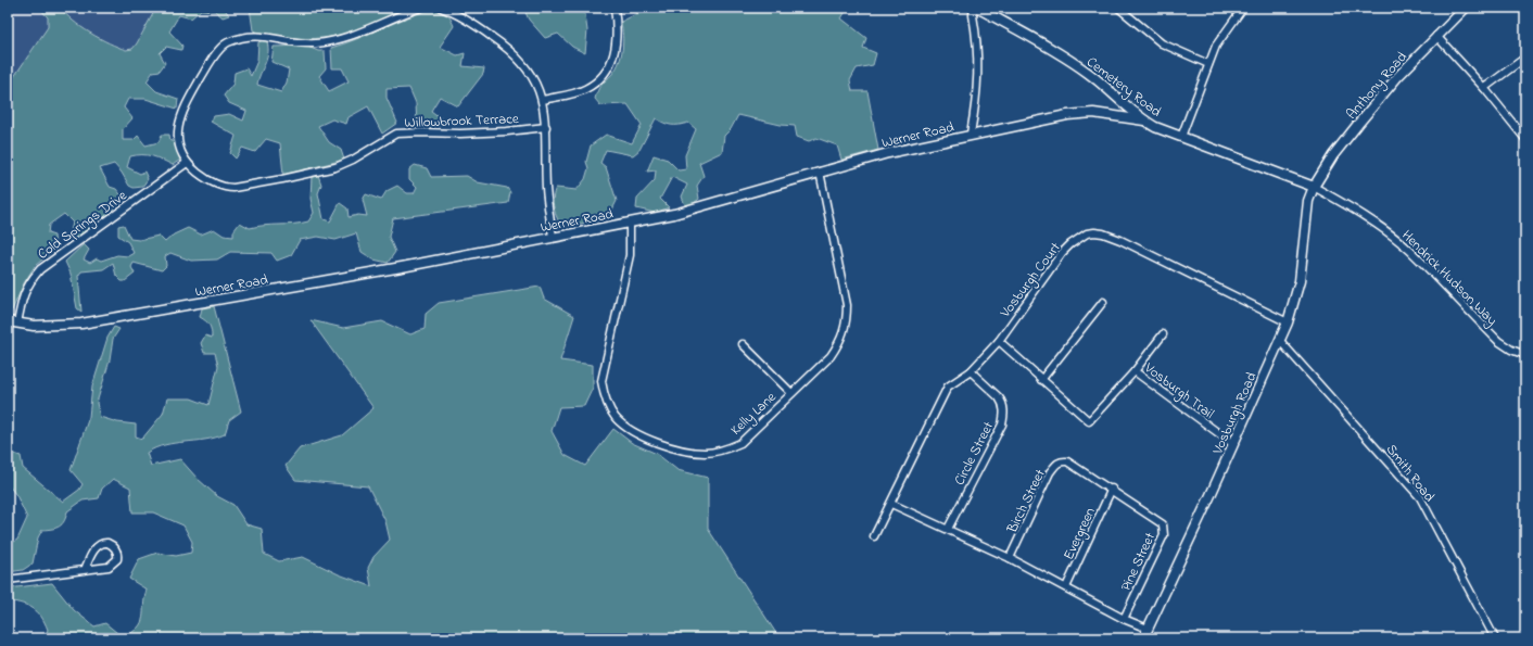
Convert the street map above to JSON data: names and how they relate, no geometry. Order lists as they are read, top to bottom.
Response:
{
  "streets": {
    "street": [
      "Anthony Road",
      "Cemetery Road",
      "Willowbrook Terrace",
      "Werner Road",
      "Cold Springs Drive",
      "Hendrick Hudson Way",
      "Vosburgh Court",
      "Vosburgh Trail",
      "Kelly Lane",
      "Vosburgh Road",
      "Circle Street",
      "Smith Road",
      "Birch Street",
      "Evergreen",
      "Pine Street"
    ]
  },
  "crossings": [
    ["Anthony Road", "Cemetery Road"],
    ["Anthony Road", "Hendrick Hudson Way"],
    ["Anthony Road", "Vosburgh Road"],
    ["Cemetery Road", "Werner Road"],
    ["Cemetery Road", "Hendrick Hudson Way"],
    ["Cemetery Road", "Vosburgh Road"],
    ["Willowbrook Terrace", "Cold Springs Drive"],
    ["Werner Road", "Cold Springs Drive"],
    ["Werner Road", "Kelly Lane"],
    ["Hendrick Hudson Way", "Vosburgh Road"],
    ["Vosburgh Court", "Vosburgh Trail"],
    ["Vosburgh Court", "Vosburgh Road"],
    ["Vosburgh Court", "Circle Street"],
    ["Vosburgh Trail", "Vosburgh Road"],
    ["Vosburgh Road", "Smith Road"],
    ["Birch Street", "Evergreen"],
    ["Birch Street", "Pine Street"],
    ["Evergreen", "Pine Street"]
  ]
}
